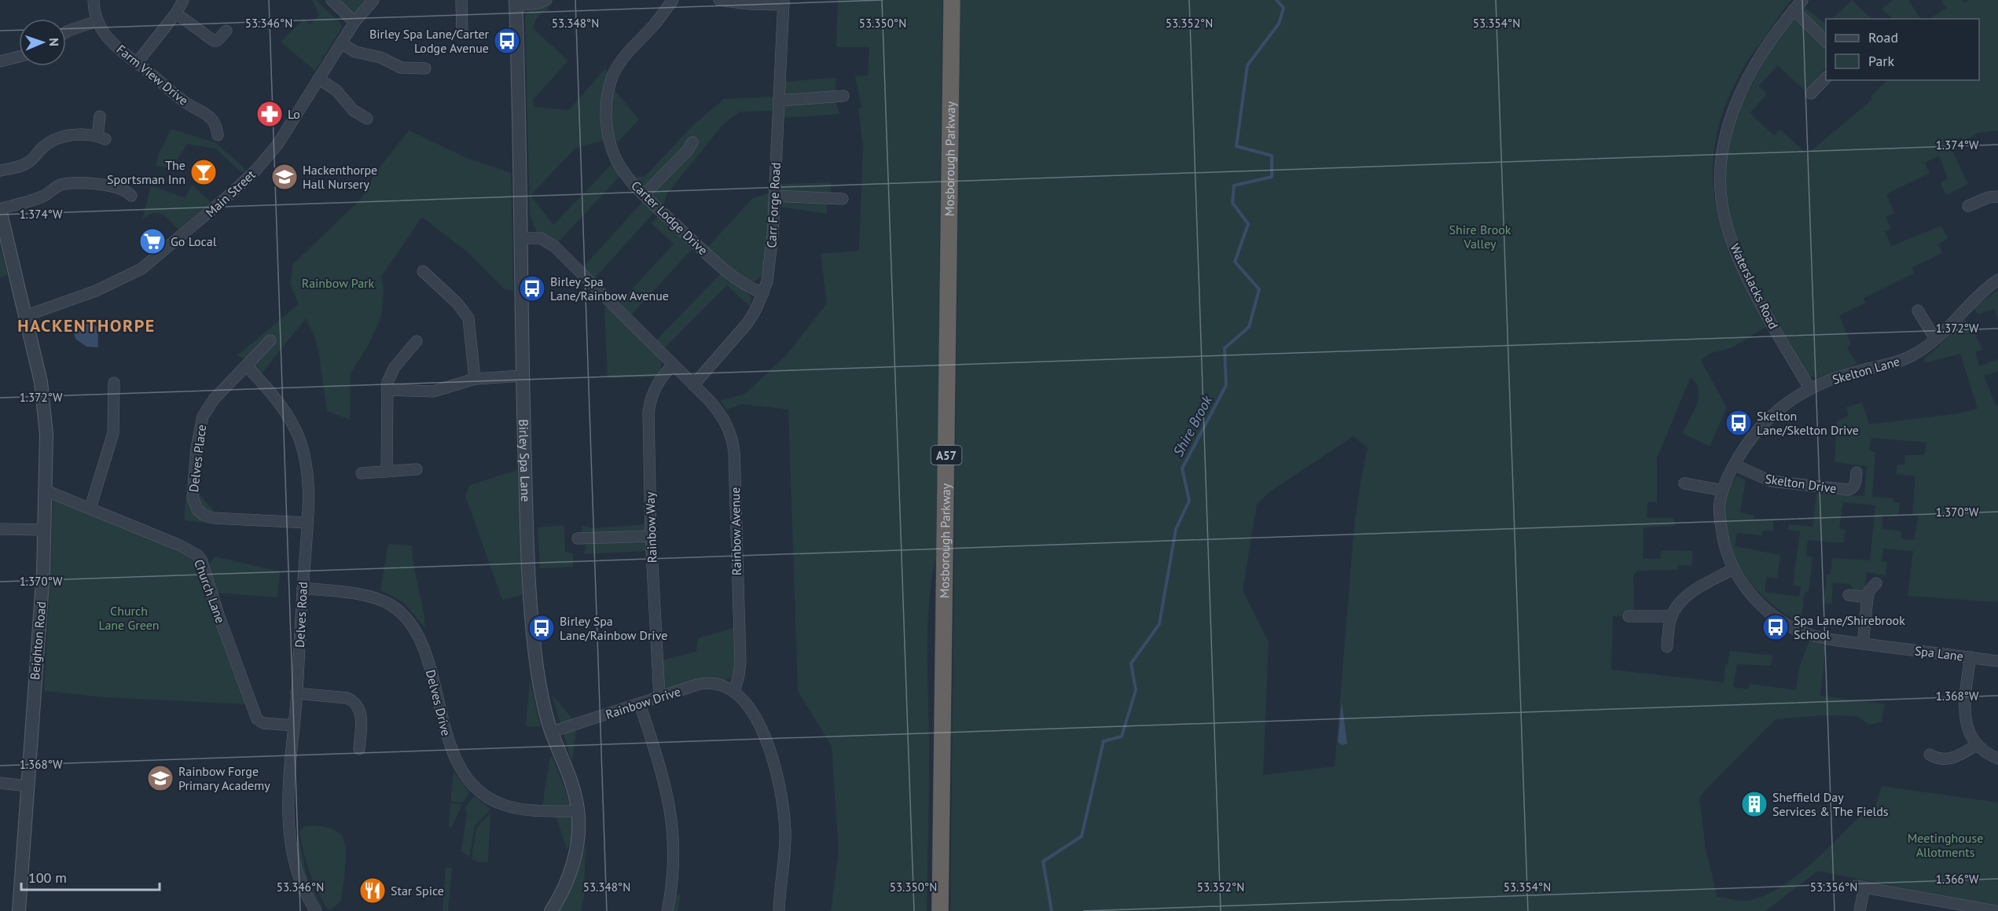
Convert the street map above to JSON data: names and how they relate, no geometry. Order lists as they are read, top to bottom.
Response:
{
  "streets": {
    "highway": ["Mosborough Parkway", "A57"],
    "street": [
      "Farm View Drive",
      "Main Street",
      "Carr Forge Road",
      "Carter Lodge Drive",
      "Waterslacks Road",
      "Skelton Lane",
      "Delves Place",
      "Birley Spa Lane",
      "Skelton Drive",
      "Rainbow Way",
      "Rainbow Avenue",
      "Church Lane",
      "Delves Road",
      "Beighton Road",
      "Spa Lane",
      "Delves Drive",
      "Rainbow Drive"
    ]
  },
  "crossings": [
    ["Main Street", "Beighton Road"],
    ["Carr Forge Road", "Carter Lodge Drive"],
    ["Carr Forge Road", "Rainbow Avenue"],
    ["Waterslacks Road", "Skelton Lane"],
    ["Skelton Lane", "Skelton Drive"],
    ["Skelton Lane", "Spa Lane"],
    ["Delves Place", "Delves Road"],
    ["Birley Spa Lane", "Rainbow Avenue"],
    ["Birley Spa Lane", "Delves Drive"],
    ["Birley Spa Lane", "Rainbow Drive"],
    ["Rainbow Way", "Rainbow Avenue"],
    ["Rainbow Way", "Rainbow Drive"],
    ["Rainbow Avenue", "Rainbow Drive"],
    ["Church Lane", "Delves Road"],
    ["Church Lane", "Beighton Road"],
    ["Delves Road", "Delves Drive"]
  ],
  "districts": ["HACKENTHORPE"],
  "water": ["Shire Brook"],
  "parks": [
    "Shire Brook Valley",
    "Rainbow Park",
    "Church Lane Green",
    "Meetinghouse Allotments"
  ],
  "places": {
    "bus stop": [
      "Birley Spa Lane/Carter Lodge Avenue",
      "Birley Spa Lane/Rainbow Avenue",
      "Skelton Lane/Skelton Drive",
      "Spa Lane/Shirebrook School",
      "Birley Spa Lane/Rainbow Drive"
    ],
    "pharmacy": ["Lo"],
    "bar": ["The Sportsman Inn"],
    "school or university": ["Hackenthorpe Hall Nursery", "Rainbow Forge Primary Academy"],
    "supermarket": ["Go Local"],
    "building": ["Sheffield Day Services & The Fields"],
    "restaurant": ["Star Spice"]
  },
  "legend": ["Road", "Park"],
  "scale_bar": "100 m",
  "north": "right",
  "coordinates": [
    "53.346°N",
    "53.348°N",
    "53.350°N",
    "53.352°N",
    "53.354°N",
    "1.374°W",
    "1.372°W",
    "1.370°W",
    "1.368°W",
    "1.366°W",
    "53.356°N"
  ]
}
